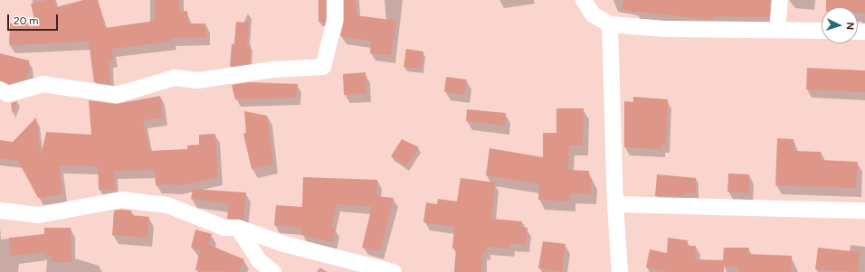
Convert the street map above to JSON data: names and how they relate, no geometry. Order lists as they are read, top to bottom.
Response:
{
  "scale_bar": "20 m",
  "north": "right"
}
